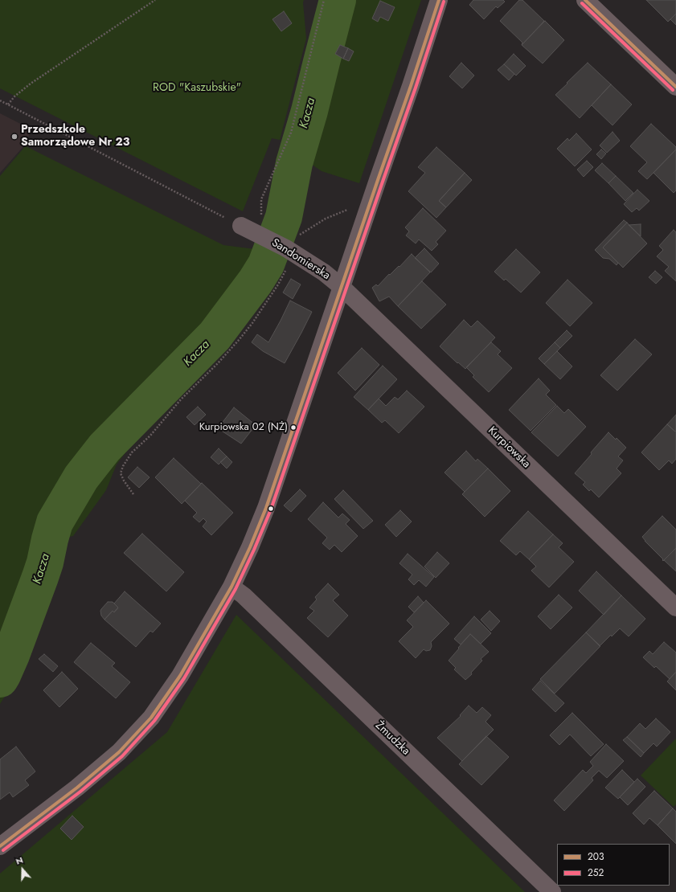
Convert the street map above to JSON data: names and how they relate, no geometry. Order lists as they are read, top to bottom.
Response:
{
  "streets": {
    "street": ["Sandomierska", "Kurpiowska", "Żmudzka"]
  },
  "crossings": [
    ["Sandomierska", "Kurpiowska"]
  ],
  "water": ["Kacza"],
  "parks": ["ROD \"Kaszubskie\""],
  "places": ["Przedszkole Samorządowe Nr 23", "Kurpiowska 02 (NŻ)"],
  "lines": ["transit line 203", "transit line 252"],
  "legend": ["203", "252"],
  "north": "top"
}
